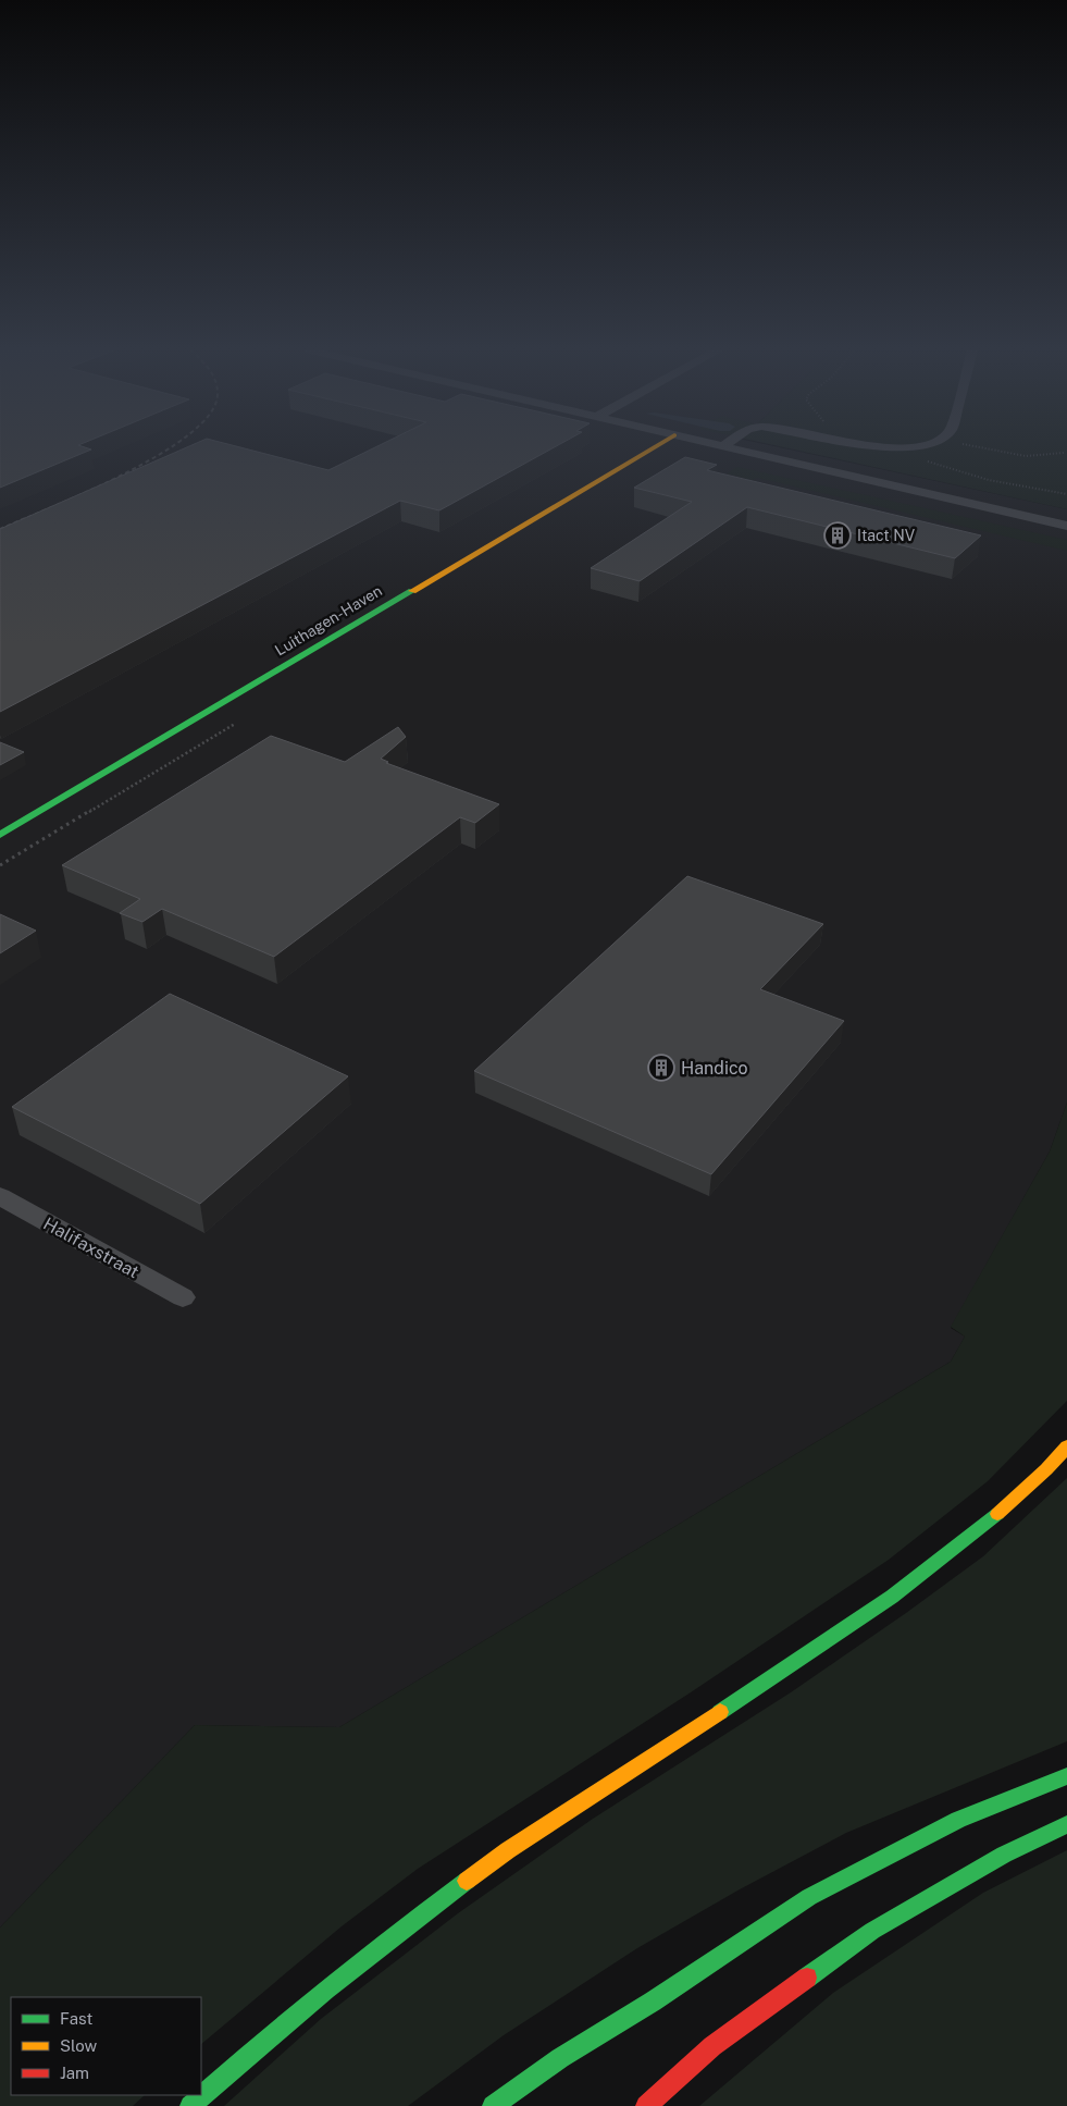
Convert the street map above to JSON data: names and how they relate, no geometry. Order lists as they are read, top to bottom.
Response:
{
  "streets": {
    "main road": ["Luithagen-Haven"],
    "street": ["Halifaxstraat"]
  },
  "places": {
    "building": ["Itact NV", "Handico"]
  },
  "legend": ["Fast", "Slow", "Jam"]
}
